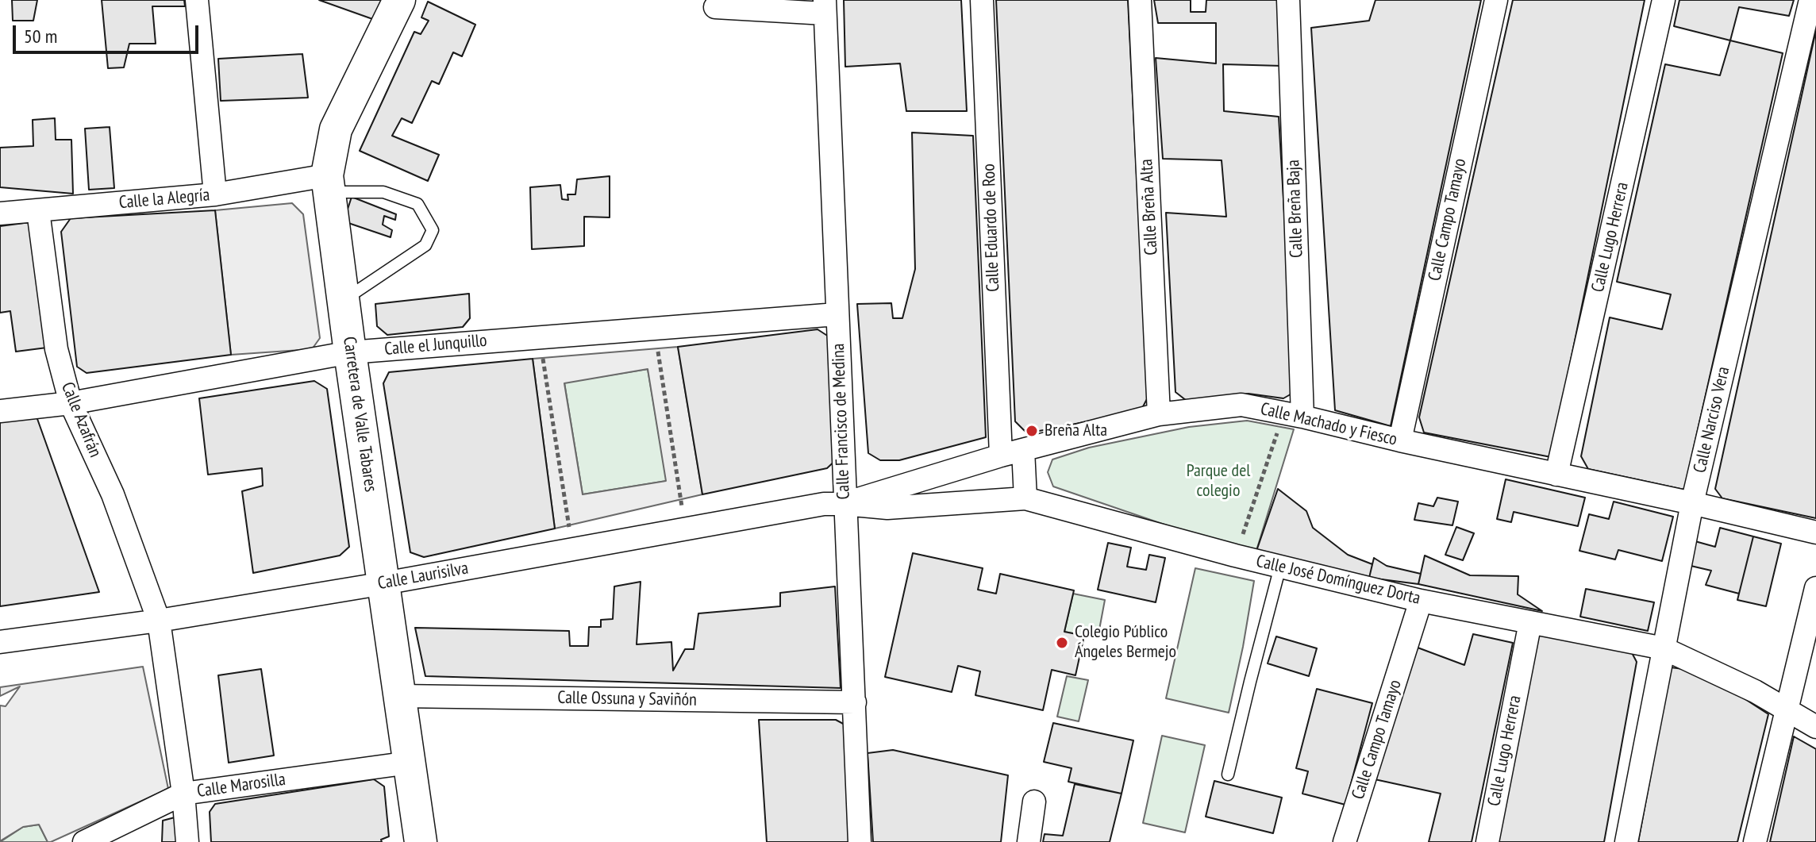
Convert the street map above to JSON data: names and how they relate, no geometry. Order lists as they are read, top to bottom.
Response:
{
  "streets": {
    "main road": ["Carretera de Valle Tabares"],
    "street": [
      "Calle la Alegría",
      "Calle Breña Alta",
      "Calle Breña Baja",
      "Calle Campo Tamayo",
      "Calle Eduardo de Roo",
      "Calle Lugo Herrera",
      "Calle el Junquillo",
      "Calle Azafrán",
      "Calle Narciso Vera",
      "Calle Francisco de Medina",
      "Calle Machado y Fiesco",
      "Calle Laurisilva",
      "Calle José Domínguez Dorta",
      "Calle Ossuna y Saviñón",
      "Calle Marosilla"
    ]
  },
  "crossings": [
    ["Calle la Alegría", "Carretera de Valle Tabares"],
    ["Calle la Alegría", "Calle Azafrán"],
    ["Calle Breña Alta", "Calle Machado y Fiesco"],
    ["Calle Breña Baja", "Calle Machado y Fiesco"],
    ["Calle Campo Tamayo", "Calle Machado y Fiesco"],
    ["Calle Campo Tamayo", "Calle José Domínguez Dorta"],
    ["Calle Eduardo de Roo", "Calle Machado y Fiesco"],
    ["Calle Lugo Herrera", "Calle Machado y Fiesco"],
    ["Calle Lugo Herrera", "Calle José Domínguez Dorta"],
    ["Calle el Junquillo", "Carretera de Valle Tabares"],
    ["Calle el Junquillo", "Calle Azafrán"],
    ["Calle el Junquillo", "Calle Francisco de Medina"],
    ["Carretera de Valle Tabares", "Calle Laurisilva"],
    ["Carretera de Valle Tabares", "Calle Ossuna y Saviñón"],
    ["Carretera de Valle Tabares", "Calle Marosilla"],
    ["Calle Azafrán", "Calle Laurisilva"],
    ["Calle Azafrán", "Calle Marosilla"],
    ["Calle Narciso Vera", "Calle Machado y Fiesco"],
    ["Calle Narciso Vera", "Calle José Domínguez Dorta"],
    ["Calle Francisco de Medina", "Calle Machado y Fiesco"],
    ["Calle Francisco de Medina", "Calle Laurisilva"],
    ["Calle Francisco de Medina", "Calle José Domínguez Dorta"],
    ["Calle Francisco de Medina", "Calle Ossuna y Saviñón"],
    ["Calle Machado y Fiesco", "Calle Laurisilva"],
    ["Calle Machado y Fiesco", "Calle José Domínguez Dorta"],
    ["Calle Laurisilva", "Calle José Domínguez Dorta"]
  ],
  "parks": ["Parque del colegio"],
  "places": ["Breña Alta", "Colegio Público Ángeles Bermejo"],
  "scale_bar": "50 m"
}
